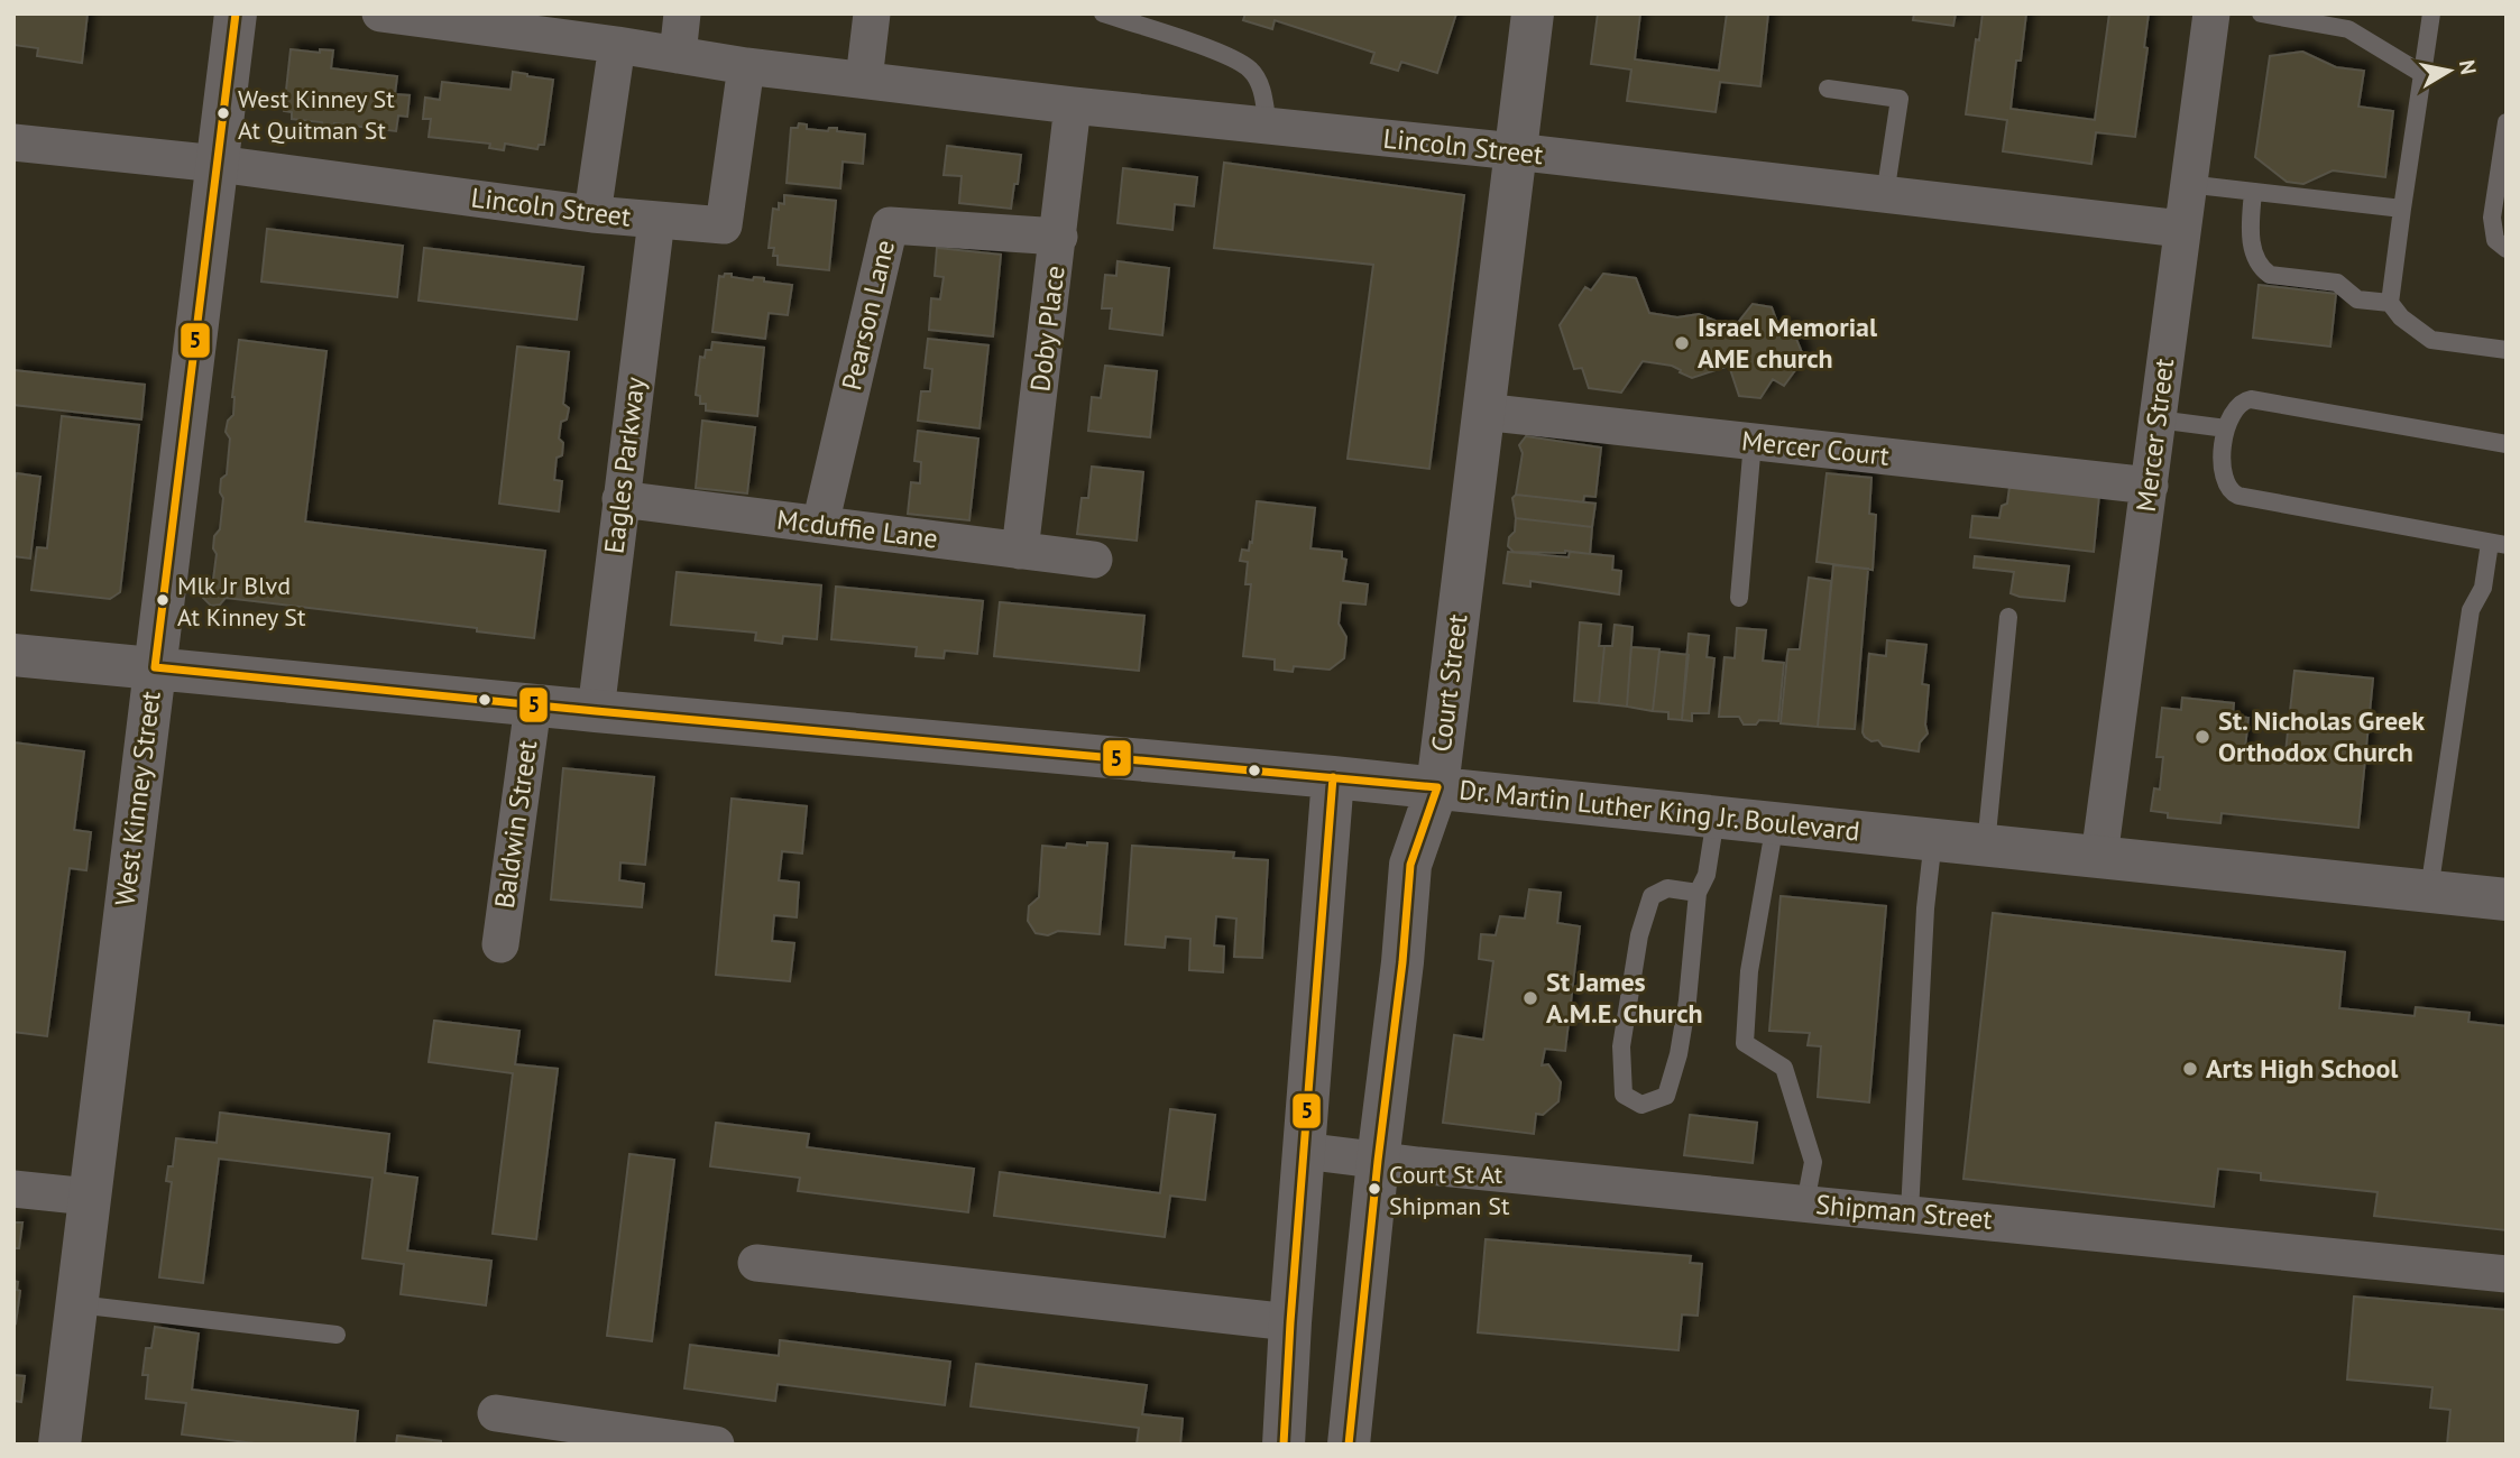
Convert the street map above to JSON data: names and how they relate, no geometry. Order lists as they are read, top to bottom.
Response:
{
  "streets": {
    "street": [
      "Lincoln Street",
      "Pearson Lane",
      "Doby Place",
      "Mercer Street",
      "Mercer Court",
      "Eagles Parkway",
      "Mcduffie Lane",
      "Court Street",
      "West Kinney Street",
      "Dr. Martin Luther King Jr. Boulevard",
      "Baldwin Street",
      "Shipman Street"
    ]
  },
  "crossings": [
    ["Lincoln Street", "Doby Place"],
    ["Lincoln Street", "Mercer Street"],
    ["Lincoln Street", "Eagles Parkway"],
    ["Lincoln Street", "Court Street"],
    ["Lincoln Street", "West Kinney Street"],
    ["Pearson Lane", "Doby Place"],
    ["Pearson Lane", "Mcduffie Lane"],
    ["Doby Place", "Mcduffie Lane"],
    ["Mercer Street", "Mercer Court"],
    ["Mercer Street", "Dr. Martin Luther King Jr. Boulevard"],
    ["Mercer Court", "Court Street"],
    ["Eagles Parkway", "Mcduffie Lane"],
    ["Eagles Parkway", "Dr. Martin Luther King Jr. Boulevard"],
    ["Court Street", "Dr. Martin Luther King Jr. Boulevard"],
    ["Court Street", "Shipman Street"],
    ["West Kinney Street", "Dr. Martin Luther King Jr. Boulevard"],
    ["Dr. Martin Luther King Jr. Boulevard", "Baldwin Street"]
  ],
  "places": [
    "West Kinney St At Quitman St",
    "Israel Memorial AME church",
    "Mlk Jr Blvd At Kinney St",
    "St. Nicholas Greek Orthodox Church",
    "St James A.M.E. Church",
    "Arts High School",
    "Court St At Shipman St"
  ],
  "lines": ["transit line 5"],
  "north": "right"
}
